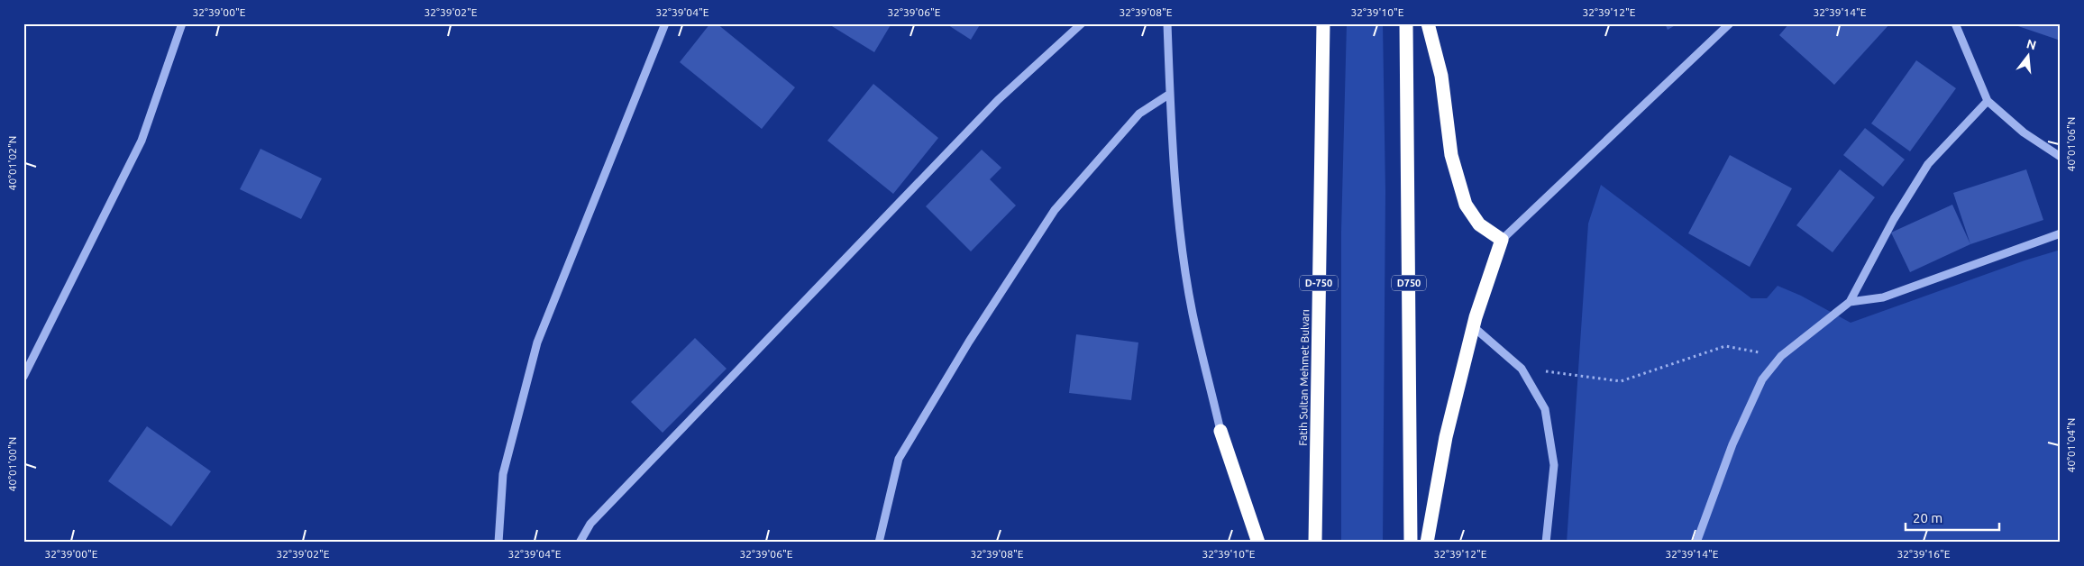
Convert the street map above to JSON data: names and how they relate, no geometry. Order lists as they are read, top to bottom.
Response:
{
  "streets": {
    "highway": ["D-750", "D750", "Fatih Sultan Mehmet Bulvarı"]
  },
  "scale_bar": "20 m",
  "north": "top",
  "coordinates": [
    "32°39'00\"E",
    "32°39'02\"E",
    "32°39'04\"E",
    "32°39'06\"E",
    "32°39'08\"E",
    "32°39'10\"E",
    "32°39'12\"E",
    "32°39'14\"E",
    "40°01'06\"N",
    "40°01'02\"N",
    "40°01'04\"N",
    "40°01'00\"N",
    "32°39'16\"E"
  ]
}
